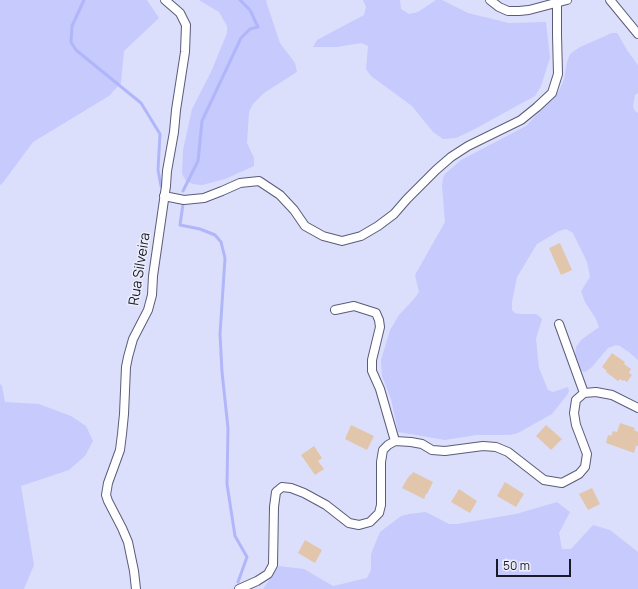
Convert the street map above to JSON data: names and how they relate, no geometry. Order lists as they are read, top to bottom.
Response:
{
  "streets": {
    "street": ["Rua Silveira"]
  },
  "scale_bar": "50 m"
}
